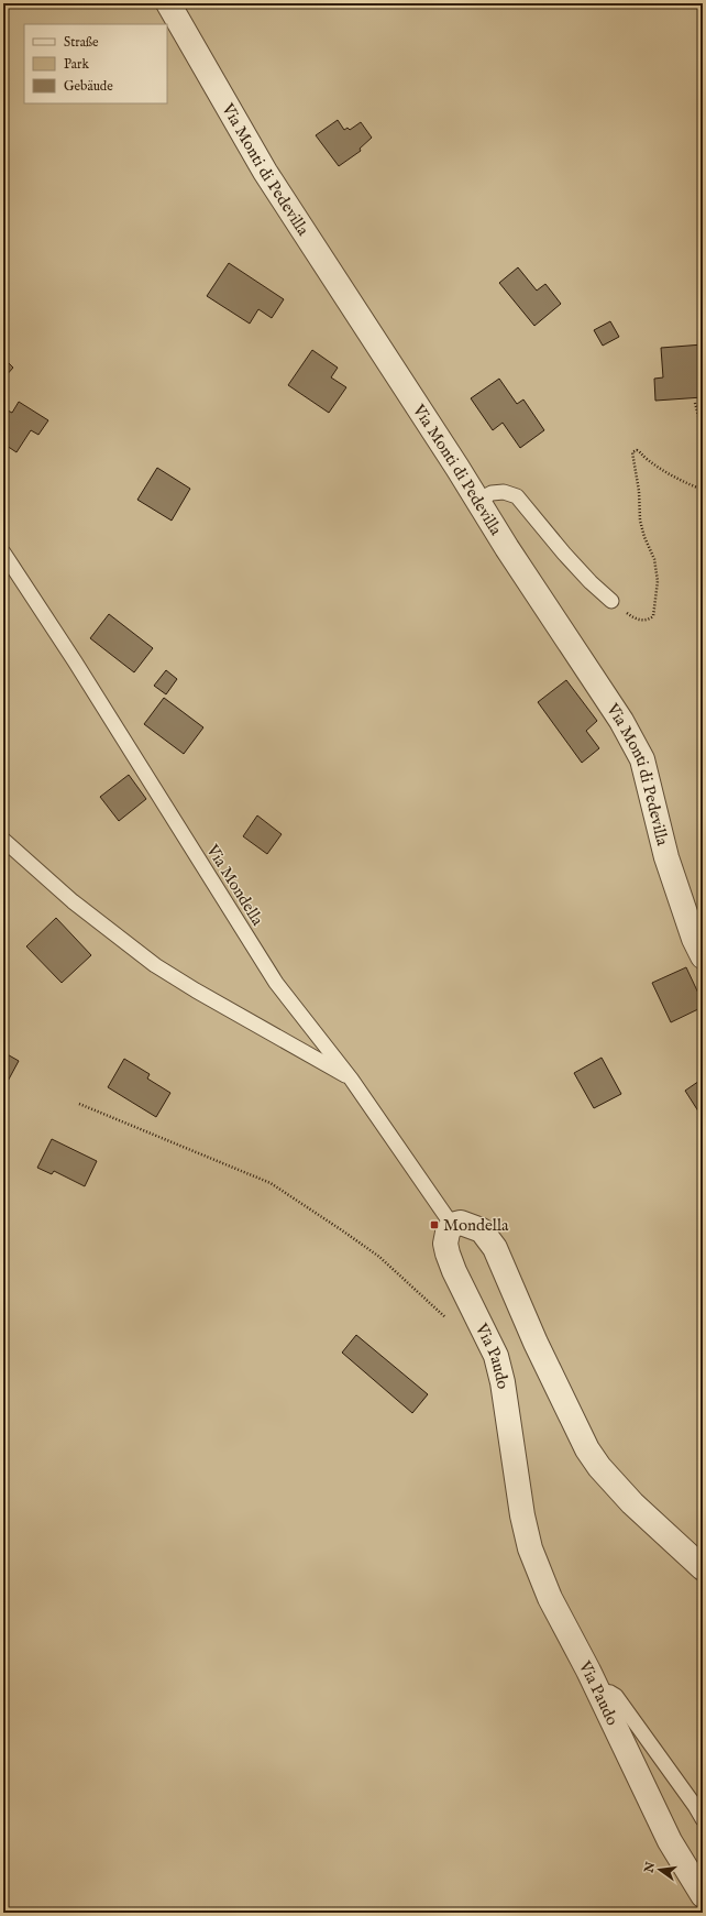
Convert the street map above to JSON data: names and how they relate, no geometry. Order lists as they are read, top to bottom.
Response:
{
  "streets": {
    "street": ["Via Monti di Pedevilla", "Via Paudo"],
    "lane": ["Via Mondella"]
  },
  "crossings": [
    ["Via Mondella", "Via Paudo"]
  ],
  "places": {
    "transit": ["Mondella"]
  },
  "legend": ["Straße", "Park", "Gebäude"],
  "north": "left"
}
